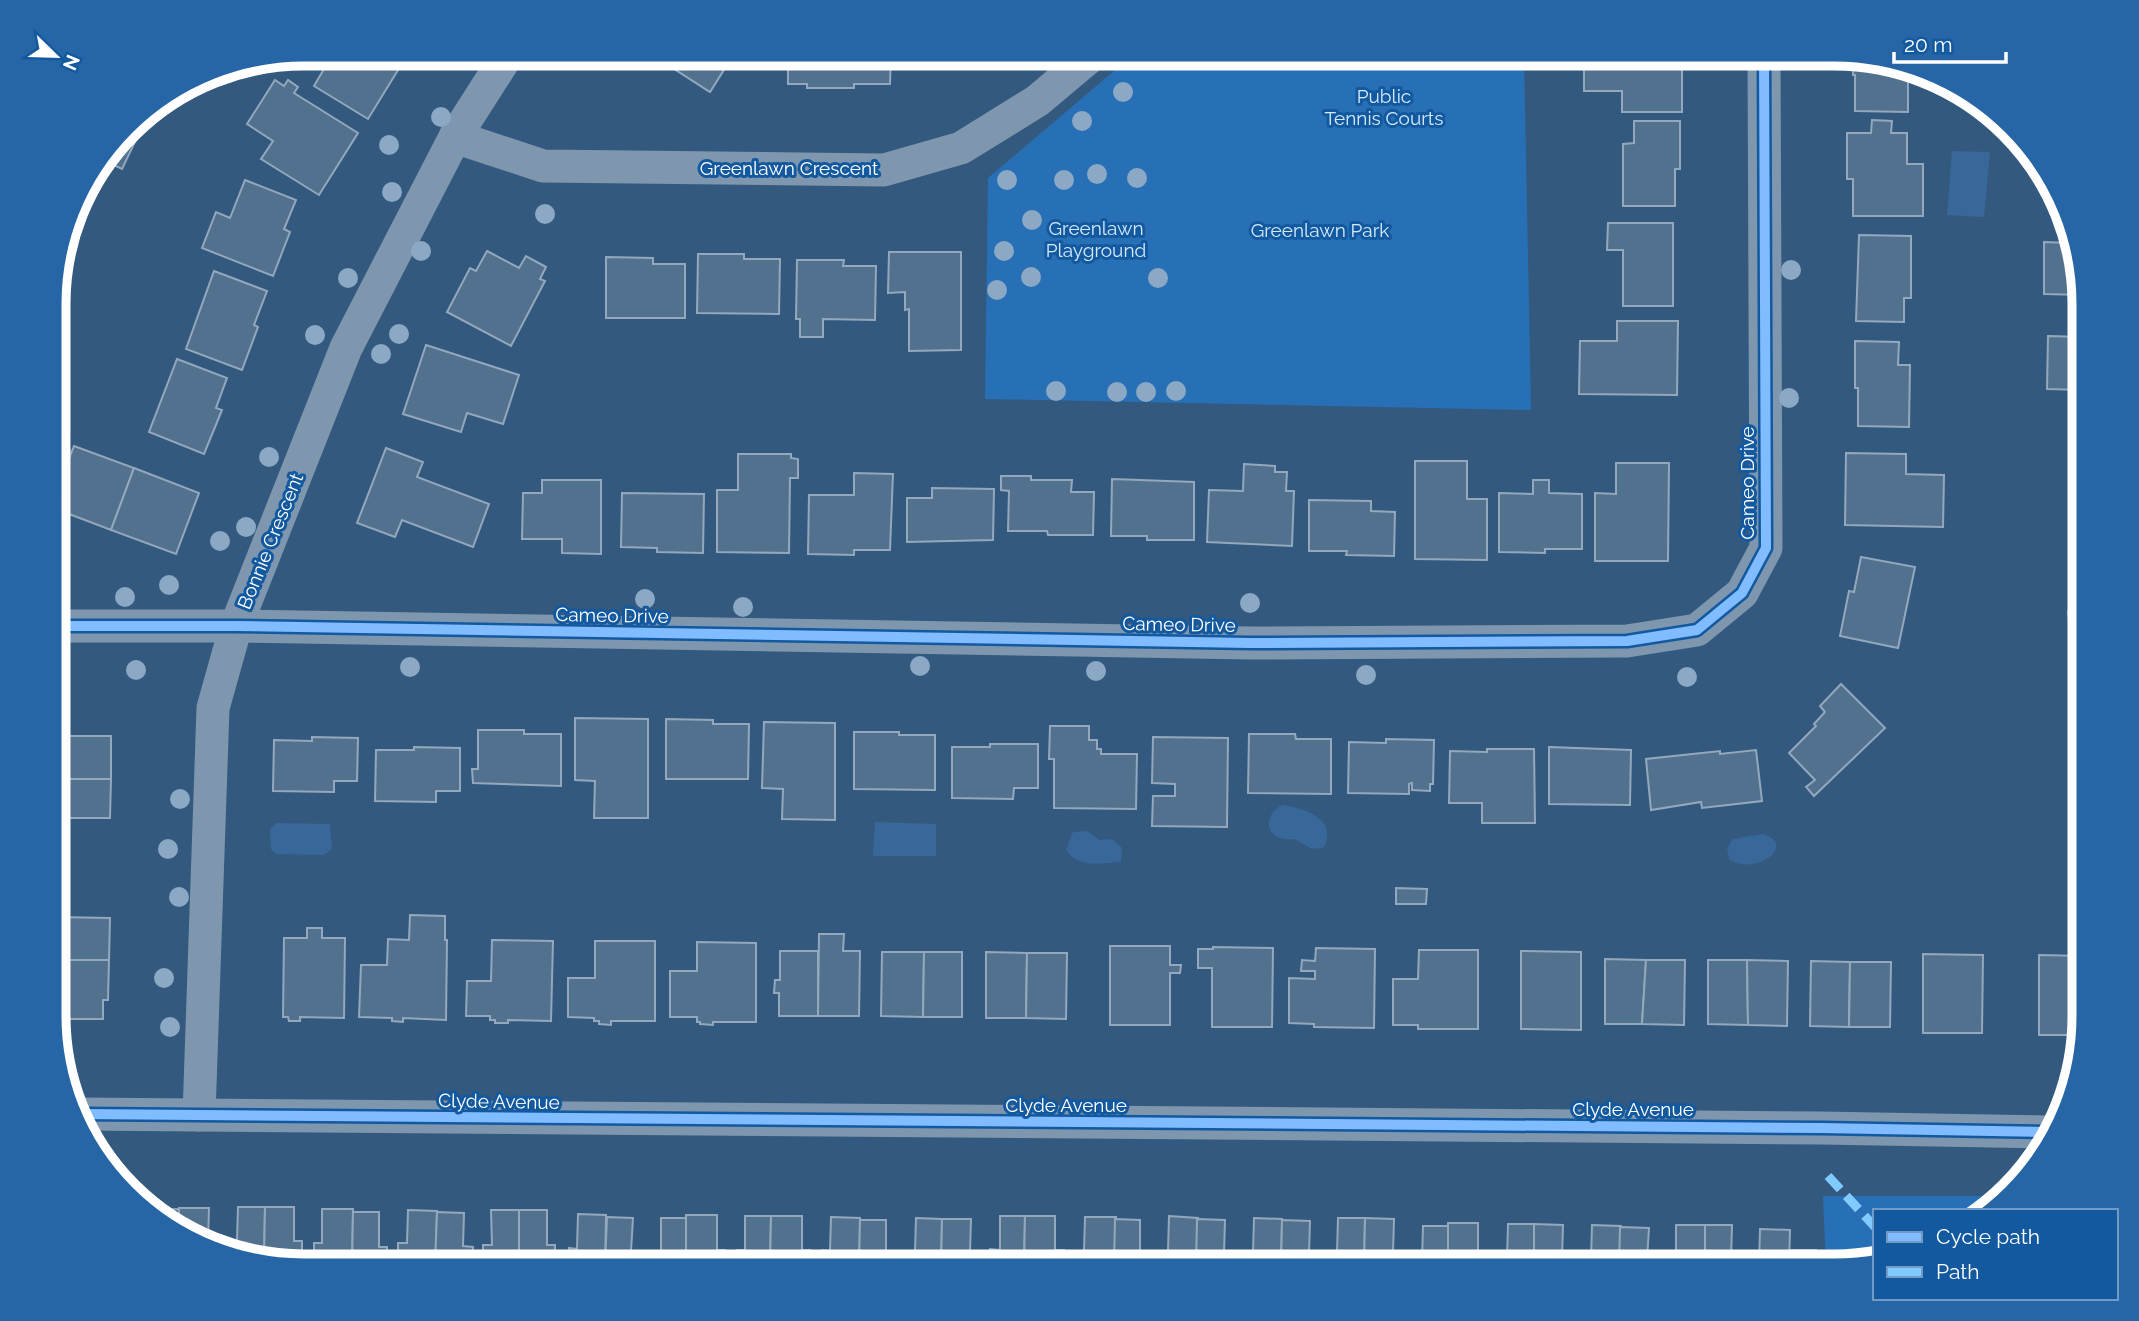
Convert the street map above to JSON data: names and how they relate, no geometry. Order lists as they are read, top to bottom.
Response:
{
  "streets": {
    "street": [
      "Greenlawn Crescent",
      "Cameo Drive",
      "Bonnie Crescent",
      "Clyde Avenue"
    ]
  },
  "crossings": [
    ["Greenlawn Crescent", "Bonnie Crescent"],
    ["Cameo Drive", "Bonnie Crescent"],
    ["Bonnie Crescent", "Clyde Avenue"]
  ],
  "parks": ["Public Tennis Courts", "Greenlawn Playground", "Greenlawn Park"],
  "legend": ["Cycle path", "Path"],
  "scale_bar": "20 m",
  "north": "bottom right"
}
